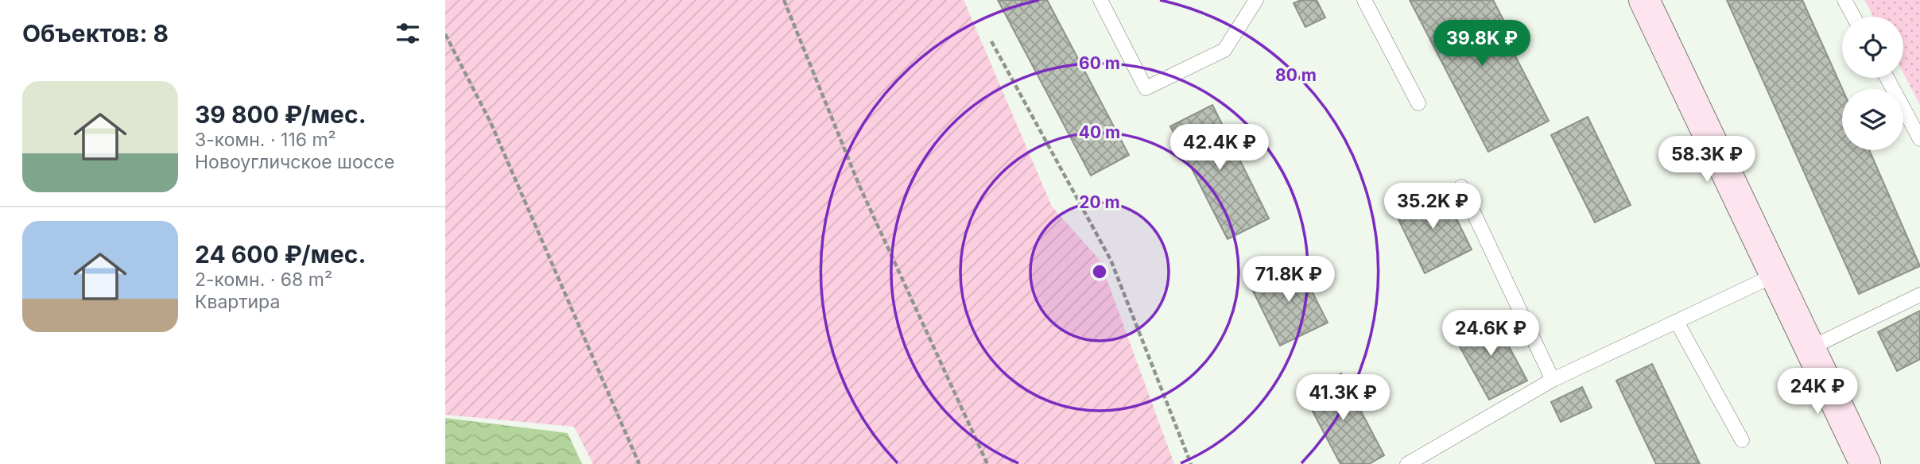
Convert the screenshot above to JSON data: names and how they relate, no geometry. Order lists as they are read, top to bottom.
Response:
{
  "page": {
    "heading": "Объектов: 8",
    "price": [
      "39.8K ₽",
      "42.4K ₽",
      "58.3K ₽",
      "35.2K ₽",
      "71.8K ₽",
      "24.6K ₽",
      "24K ₽",
      "41.3K ₽"
    ],
    "list": [
      {
        "name": "39 800 ₽/мес.",
        "note": "3-комн. · 116 m² · Новоугличское шоссе"
      },
      {
        "name": "24 600 ₽/мес.",
        "note": "2-комн. · 68 m² · Квартира"
      }
    ]
  },
  "rings": [
    "60 m",
    "80 m",
    "40 m",
    "20 m"
  ]
}
